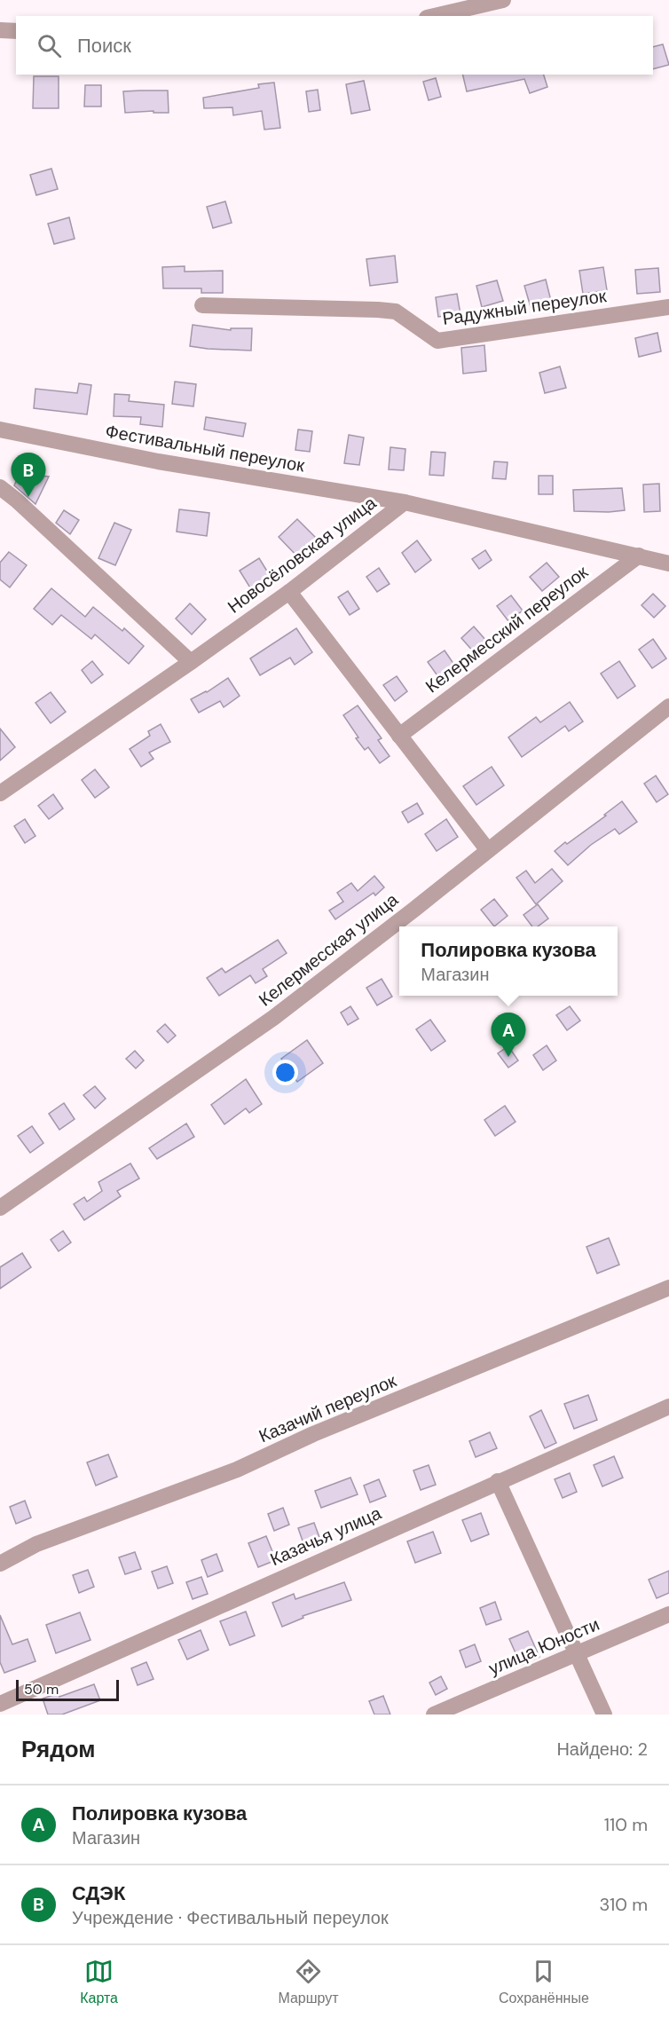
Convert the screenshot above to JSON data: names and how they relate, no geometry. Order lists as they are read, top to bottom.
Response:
{
  "streets": {
    "street": [
      "Радужный переулок",
      "Фестивальный переулок",
      "Новосёловская улица",
      "Келермесский переулок",
      "Келермесская улица",
      "Казачий переулок",
      "Казачья улица",
      "улица Юности"
    ]
  },
  "crossings": [
    ["Фестивальный переулок", "Новосёловская улица"],
    ["Новосёловская улица", "Келермесский переулок"]
  ],
  "scale_bar": "50 m",
  "page": {
    "search": "Поиск",
    "pins": ["B", "A"],
    "popup": ["Полировка кузова", "Магазин"],
    "scale": "50 m",
    "heading": ["Рядом", "Найдено: 2"],
    "list": [
      {
        "mark": "A",
        "name": "Полировка кузова",
        "note": "Магазин",
        "value": "110 m"
      },
      {
        "mark": "B",
        "name": "СДЭК",
        "note": "Учреждение · Фестивальный переулок",
        "value": "310 m"
      }
    ],
    "nav": ["Карта", "Маршрут", "Сохранённые"]
  }
}
